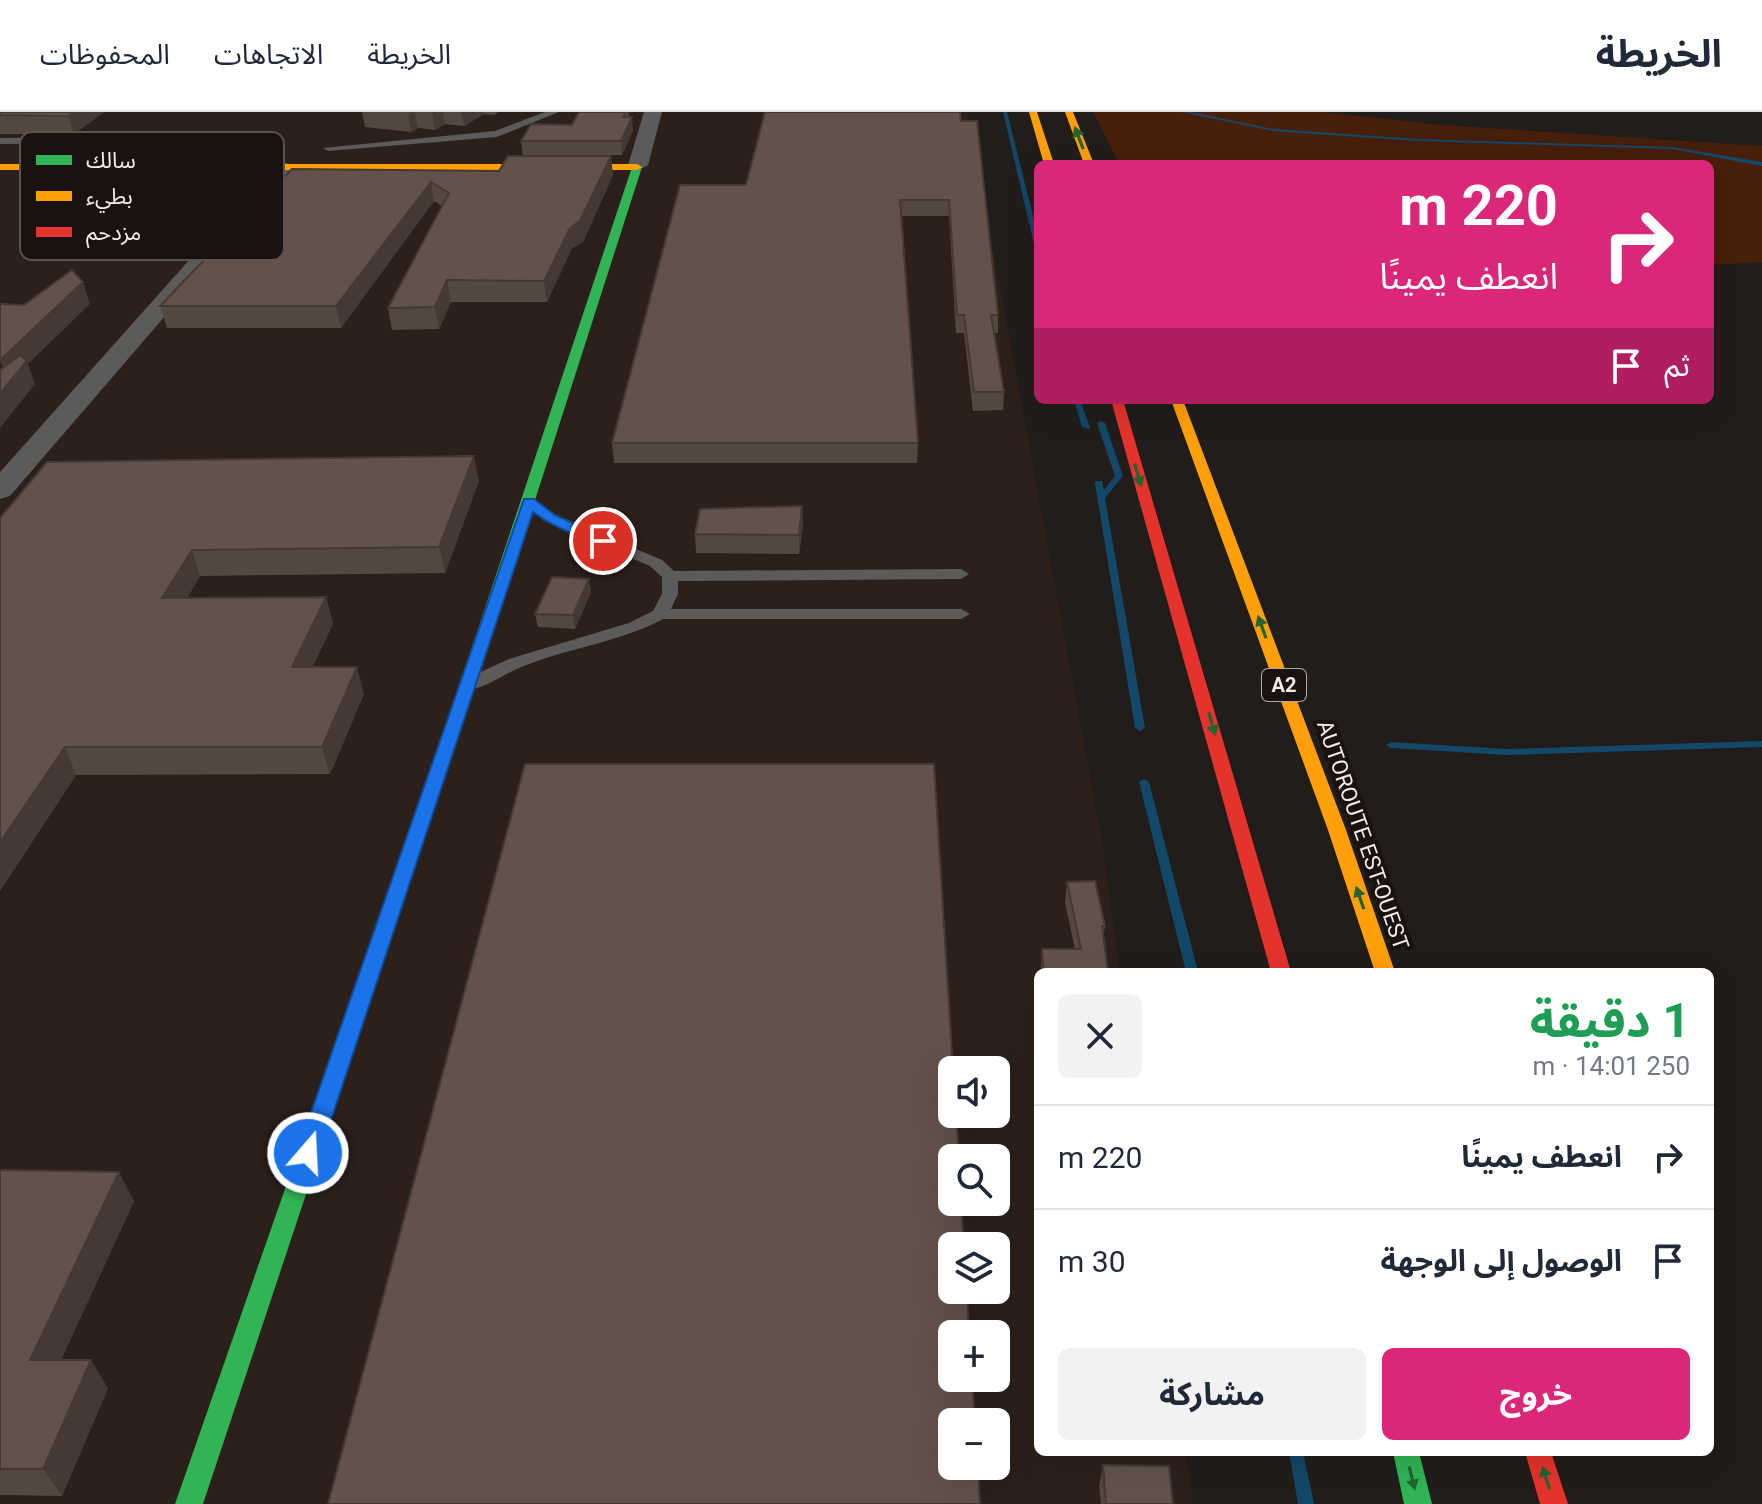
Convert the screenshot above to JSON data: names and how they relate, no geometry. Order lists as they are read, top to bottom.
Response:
{
  "streets": {
    "main road": ["A2", "AUTOROUTE EST-OUEST"]
  },
  "legend": ["سالك", "بطيء", "مزدحم"],
  "page": {
    "header": "الخريطة",
    "nav": ["الخريطة", "الاتجاهات", "المحفوظات"],
    "turn": ["220 m", "انعطف يمينًا"],
    "then": "ثم",
    "heading": ["1 دقيقة", "250 m · 14:01"],
    "map_buttons": ["+", "−"],
    "list": [
      {
        "name": "انعطف يمينًا",
        "value": "220 m"
      },
      {
        "name": "الوصول إلى الوجهة",
        "value": "30 m"
      }
    ],
    "buttons": ["خروج", "مشاركة"]
  }
}
